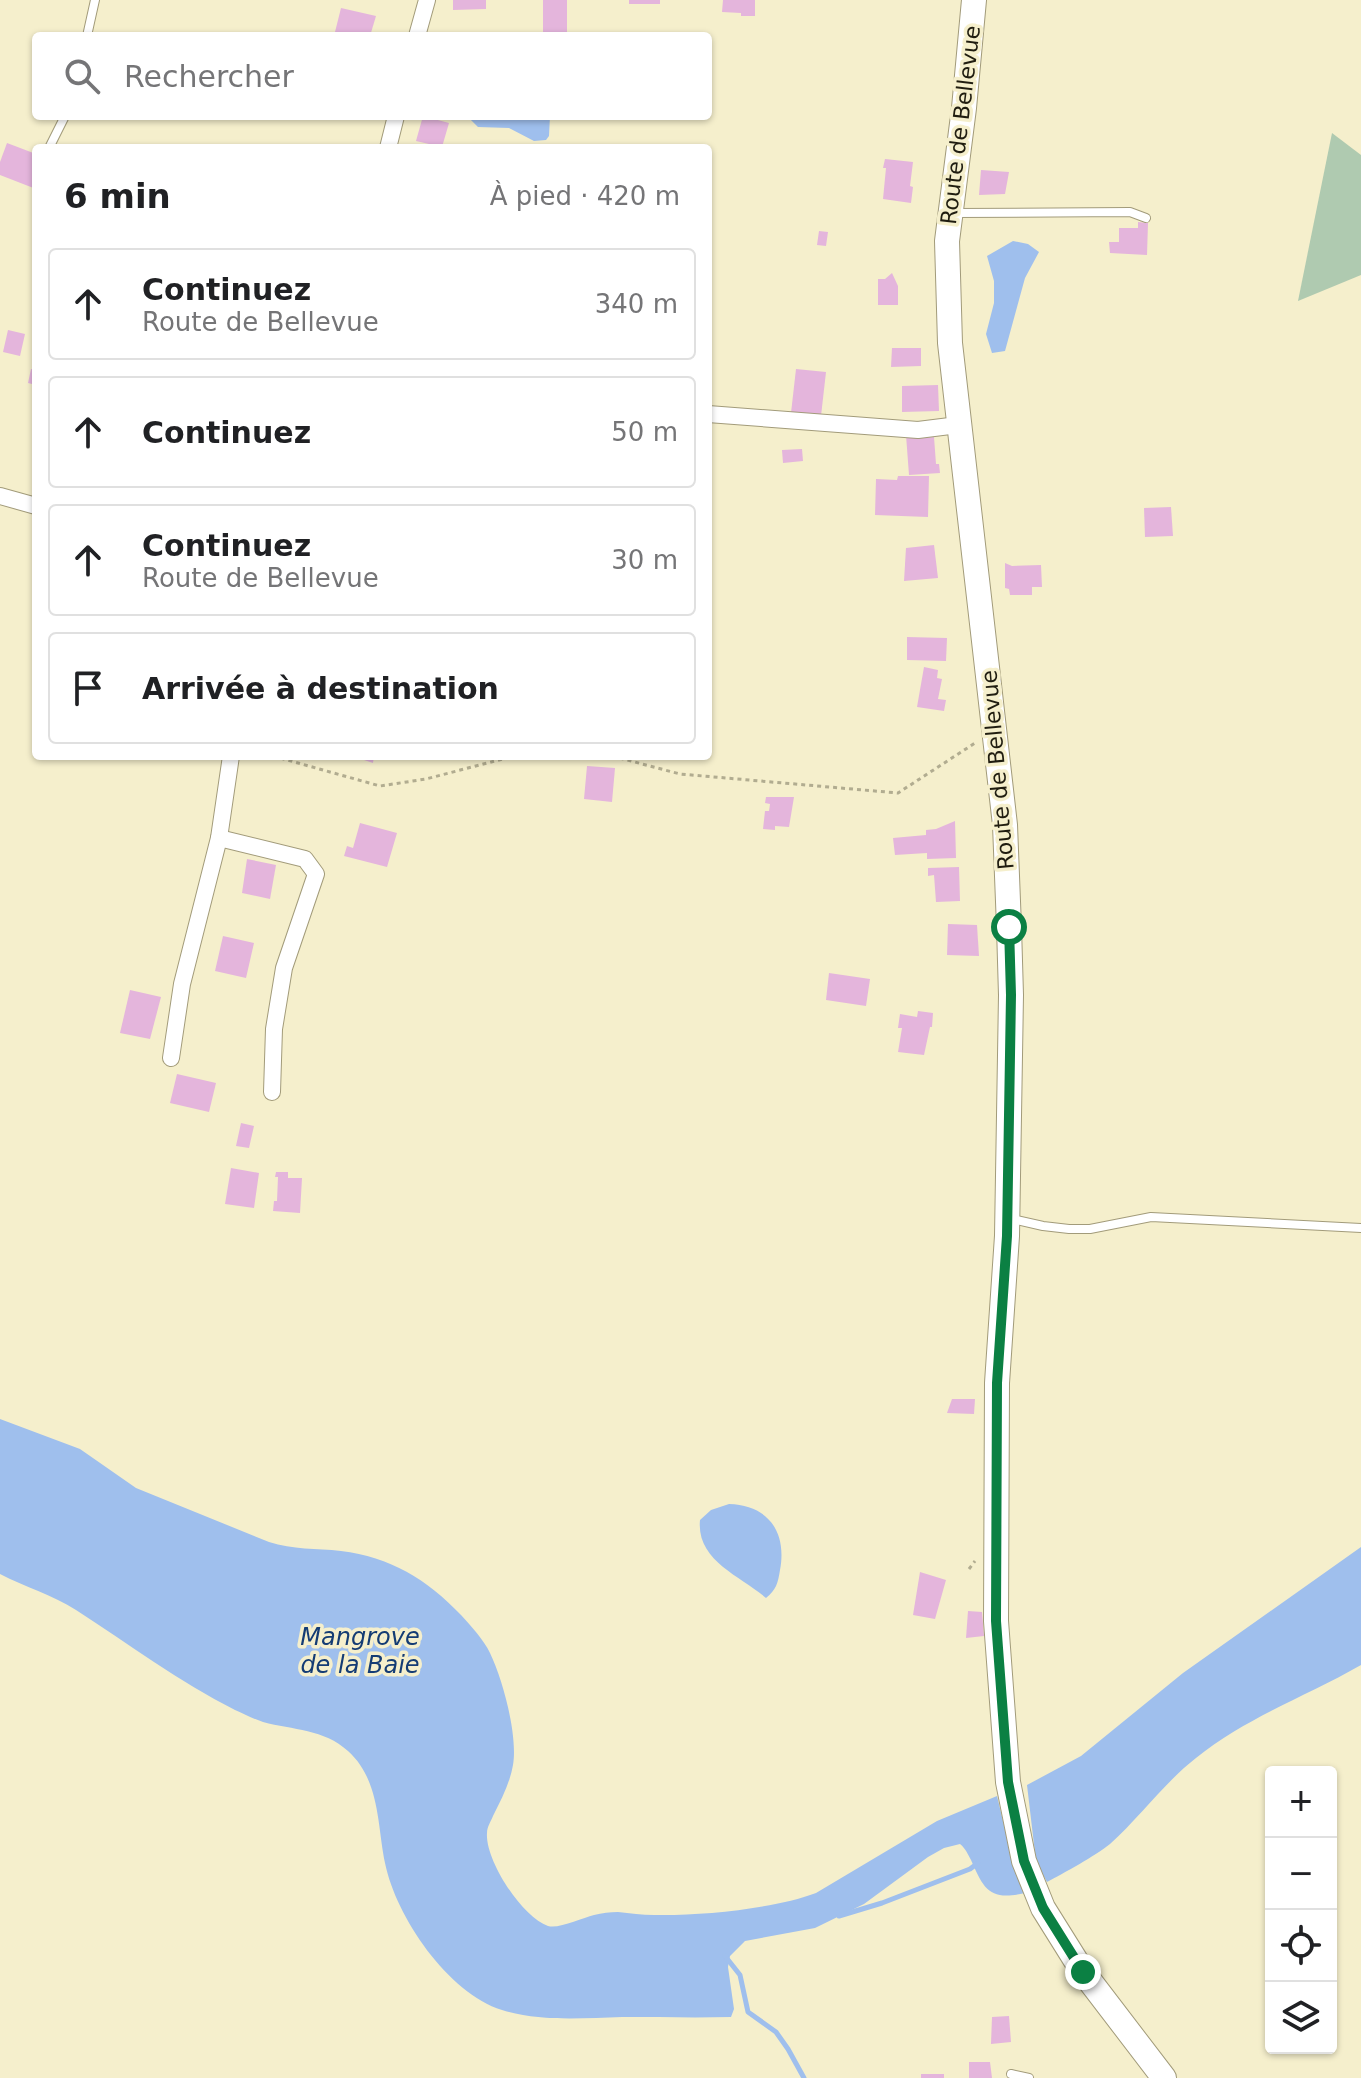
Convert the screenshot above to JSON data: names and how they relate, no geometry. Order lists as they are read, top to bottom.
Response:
{
  "streets": {
    "main road": ["Route de Bellevue"]
  },
  "water": ["Mangrove de la Baie"],
  "page": {
    "search": "Rechercher",
    "heading": ["6 min", "À pied · 420 m"],
    "list": [
      ["Continuez", "Route de Bellevue", "340 m"],
      ["Continuez", "50 m"],
      ["Continuez", "Route de Bellevue", "30 m"],
      "Arrivée à destination"
    ],
    "map_buttons": ["+", "−"]
  }
}
